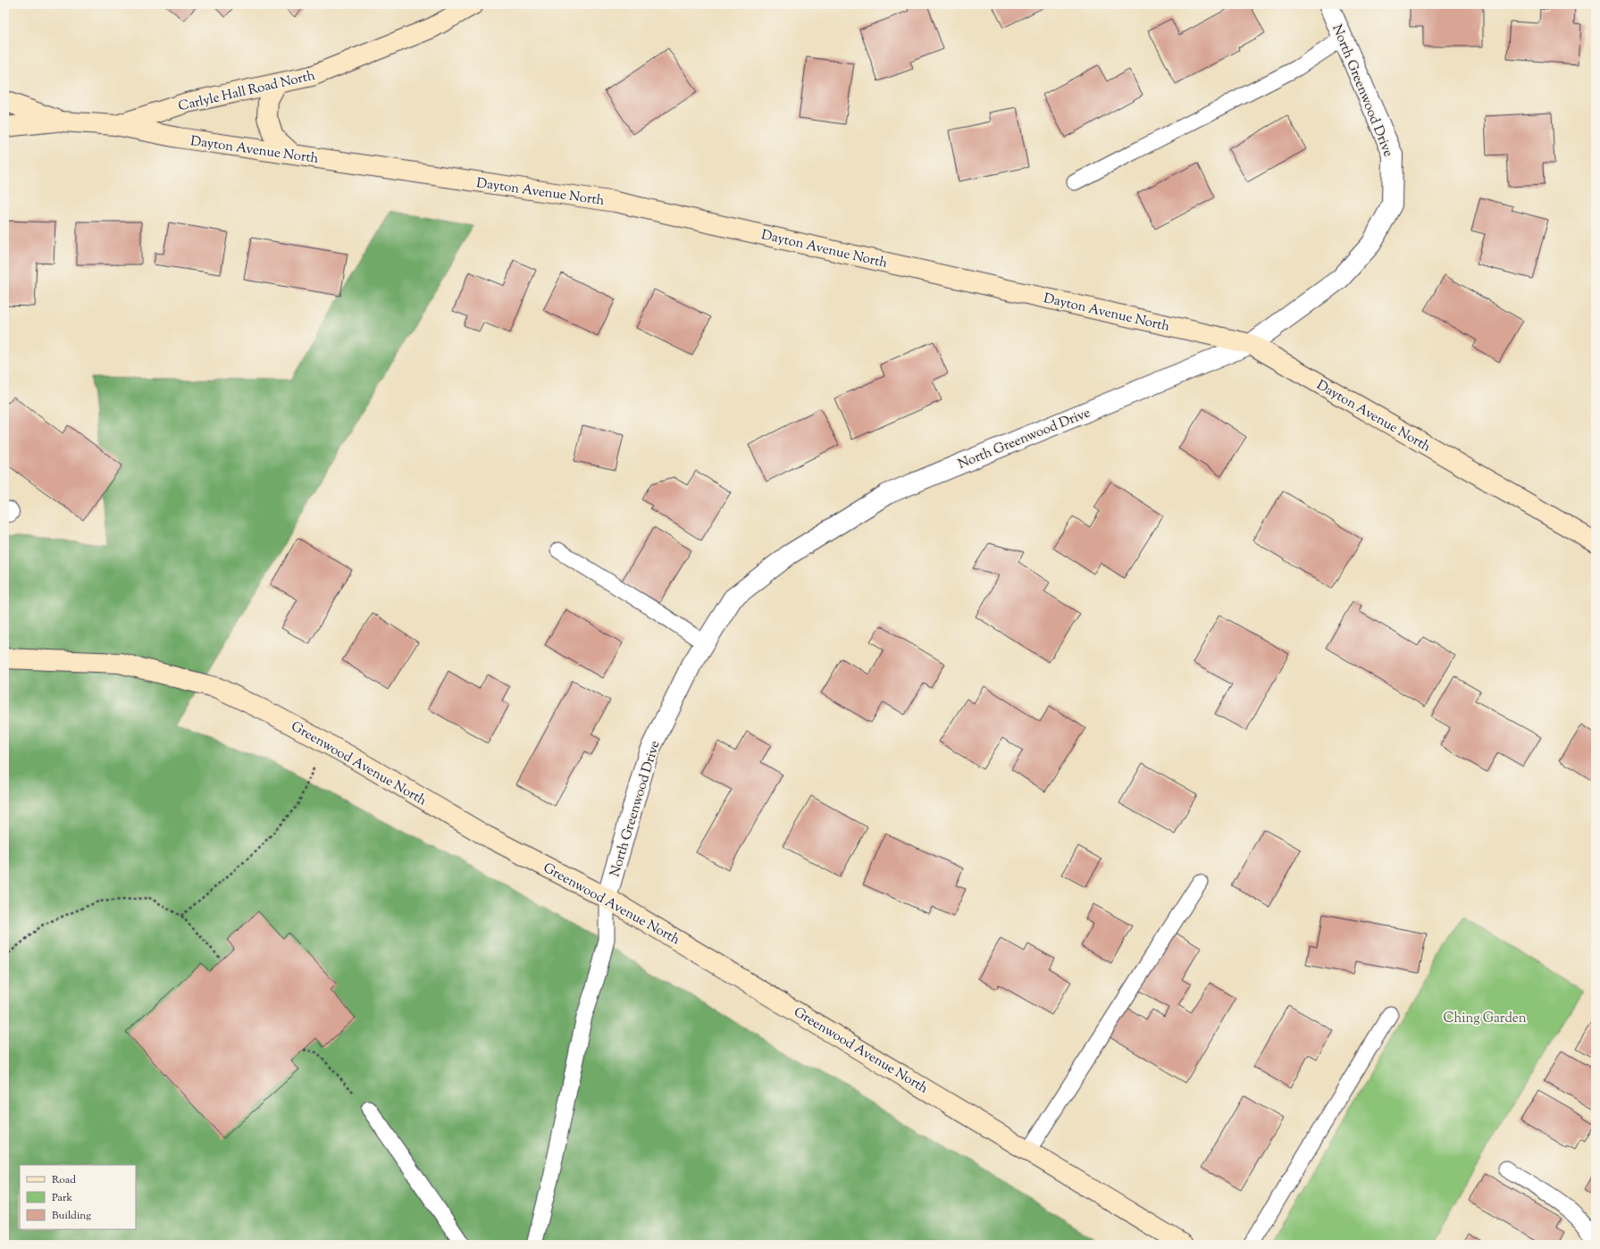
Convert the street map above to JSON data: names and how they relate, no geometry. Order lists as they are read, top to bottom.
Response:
{
  "streets": {
    "street": [
      "Carlyle Hall Road North",
      "North Greenwood Drive",
      "Dayton Avenue North",
      "Greenwood Avenue North"
    ]
  },
  "crossings": [
    ["Carlyle Hall Road North", "Dayton Avenue North"],
    ["North Greenwood Drive", "Dayton Avenue North"],
    ["North Greenwood Drive", "Greenwood Avenue North"]
  ],
  "parks": ["Ching Garden"],
  "legend": ["Road", "Park", "Building"]
}
